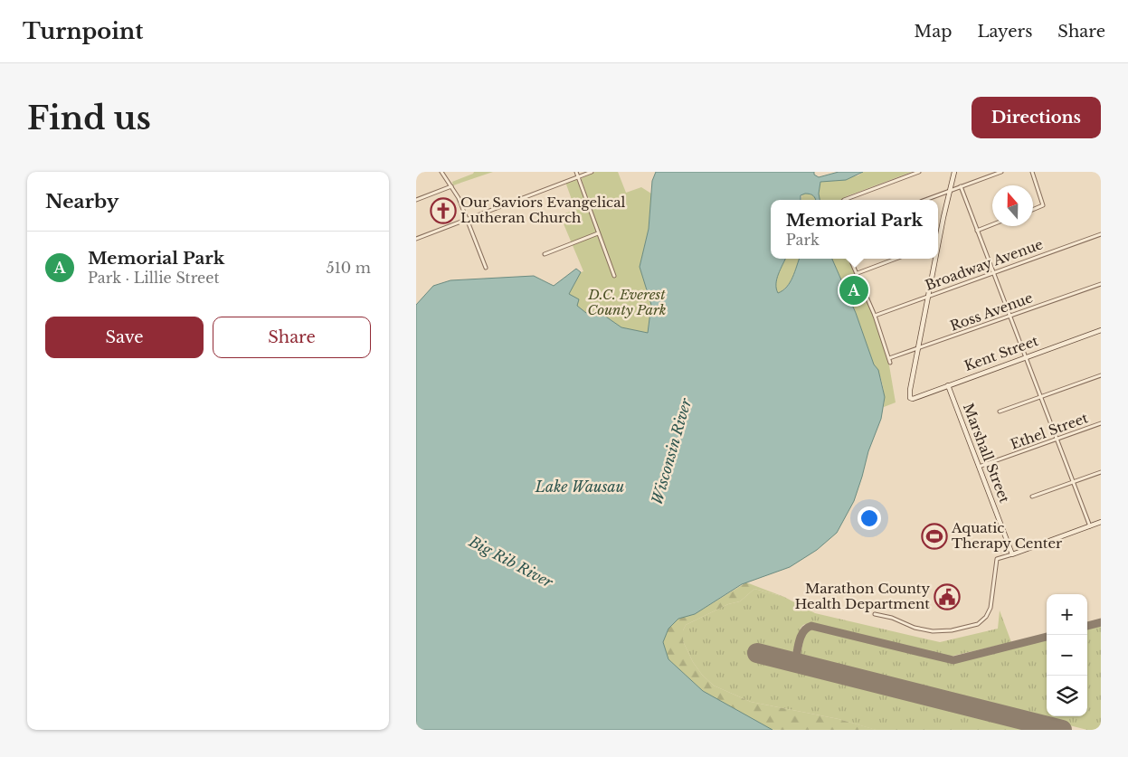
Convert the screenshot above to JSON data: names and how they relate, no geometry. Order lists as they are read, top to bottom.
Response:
{
  "streets": {
    "street": [
      "Broadway Avenue",
      "Ross Avenue",
      "Kent Street",
      "Ethel Street",
      "Marshall Street"
    ]
  },
  "crossings": [
    ["Broadway Avenue", "Ross Avenue"],
    ["Ross Avenue", "Kent Street"],
    ["Kent Street", "Marshall Street"],
    ["Ethel Street", "Marshall Street"]
  ],
  "water": ["Wisconsin River", "Lake Wausau", "Big Rib River"],
  "parks": ["D.C. Everest County Park"],
  "places": {
    "church": ["Our Saviors Evangelical Lutheran Church"],
    "sports": ["Aquatic Therapy Center"],
    "public building": ["Marathon County Health Department"]
  },
  "north": "top",
  "page": {
    "header": "Turnpoint",
    "nav": ["Map", "Layers", "Share"],
    "buttons": [
      "Directions",
      ["Save", "Share"]
    ],
    "title": "Find us",
    "heading": "Nearby",
    "popup": ["Memorial Park", "Park"],
    "list": [
      {
        "mark": "A",
        "name": "Memorial Park",
        "note": "Park · Lillie Street",
        "value": "510 m"
      }
    ],
    "pins": "A",
    "map_buttons": ["+", "−"]
  }
}
